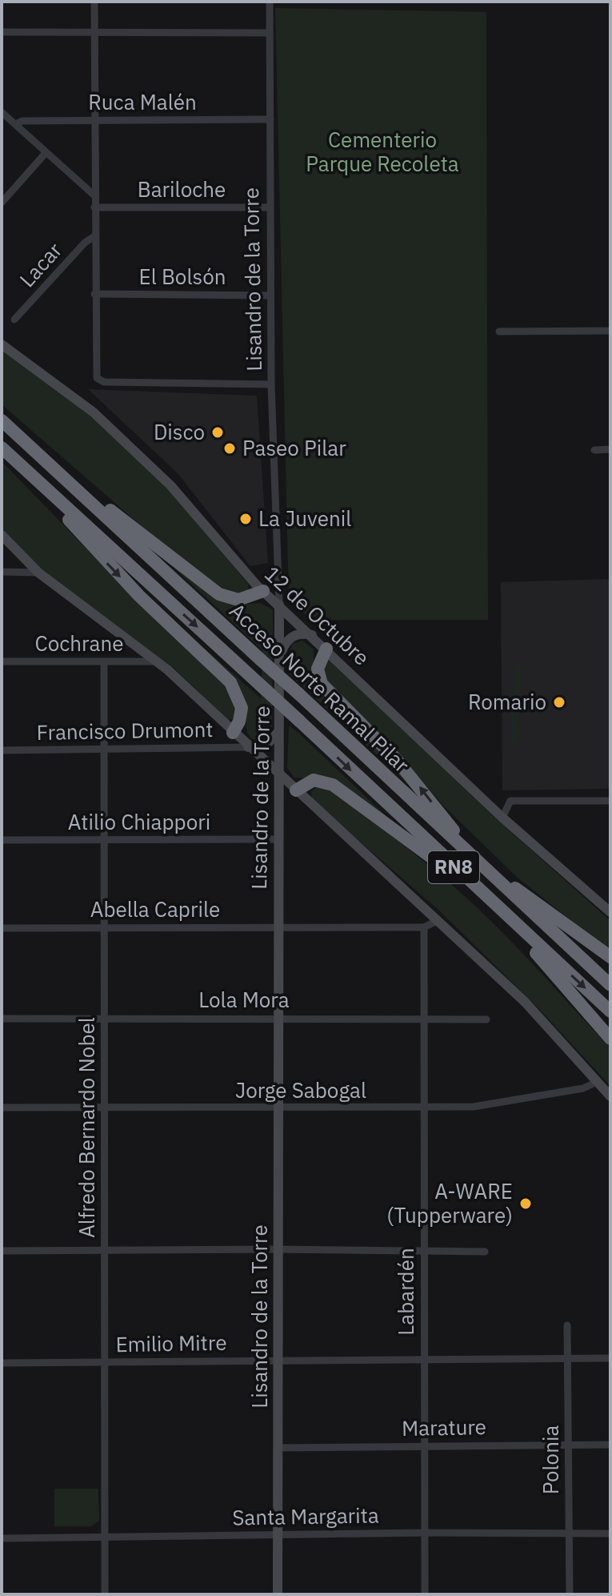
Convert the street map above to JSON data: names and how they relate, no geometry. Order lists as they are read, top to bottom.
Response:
{
  "streets": {
    "highway": ["Acceso Norte Ramal Pilar", "RN8"],
    "street": [
      "Ruca Malén",
      "Bariloche",
      "Lacar",
      "El Bolsón",
      "Lisandro de la Torre",
      "12 de Octubre",
      "Cochrane",
      "Francisco Drumont",
      "Atilio Chiappori",
      "Abella Caprile",
      "Lola Mora",
      "Jorge Sabogal",
      "Alfredo Bernardo Nobel",
      "Labardén",
      "Emilio Mitre",
      "Marature",
      "Polonia",
      "Santa Margarita"
    ]
  },
  "crossings": [
    ["Ruca Malén", "Lisandro de la Torre"],
    ["Bariloche", "Lisandro de la Torre"],
    ["El Bolsón", "Lisandro de la Torre"],
    ["Lisandro de la Torre", "12 de Octubre"],
    ["Lisandro de la Torre", "Atilio Chiappori"],
    ["Lisandro de la Torre", "Abella Caprile"],
    ["Lisandro de la Torre", "Lola Mora"],
    ["Lisandro de la Torre", "Jorge Sabogal"],
    ["Lisandro de la Torre", "Emilio Mitre"],
    ["Lisandro de la Torre", "Marature"],
    ["Lisandro de la Torre", "Santa Margarita"],
    ["Cochrane", "Alfredo Bernardo Nobel"],
    ["Francisco Drumont", "Alfredo Bernardo Nobel"],
    ["Atilio Chiappori", "Alfredo Bernardo Nobel"],
    ["Abella Caprile", "Alfredo Bernardo Nobel"],
    ["Abella Caprile", "Labardén"],
    ["Lola Mora", "Alfredo Bernardo Nobel"],
    ["Lola Mora", "Labardén"],
    ["Jorge Sabogal", "Alfredo Bernardo Nobel"],
    ["Jorge Sabogal", "Labardén"],
    ["Alfredo Bernardo Nobel", "Emilio Mitre"],
    ["Alfredo Bernardo Nobel", "Santa Margarita"],
    ["Labardén", "Emilio Mitre"],
    ["Labardén", "Marature"],
    ["Labardén", "Santa Margarita"],
    ["Emilio Mitre", "Polonia"],
    ["Marature", "Polonia"],
    ["Polonia", "Santa Margarita"]
  ],
  "parks": ["Cementerio Parque Recoleta"],
  "places": [
    "Disco",
    "Paseo Pilar",
    "La Juvenil",
    "Romario",
    "A-WARE (Tupperware)"
  ]
}
